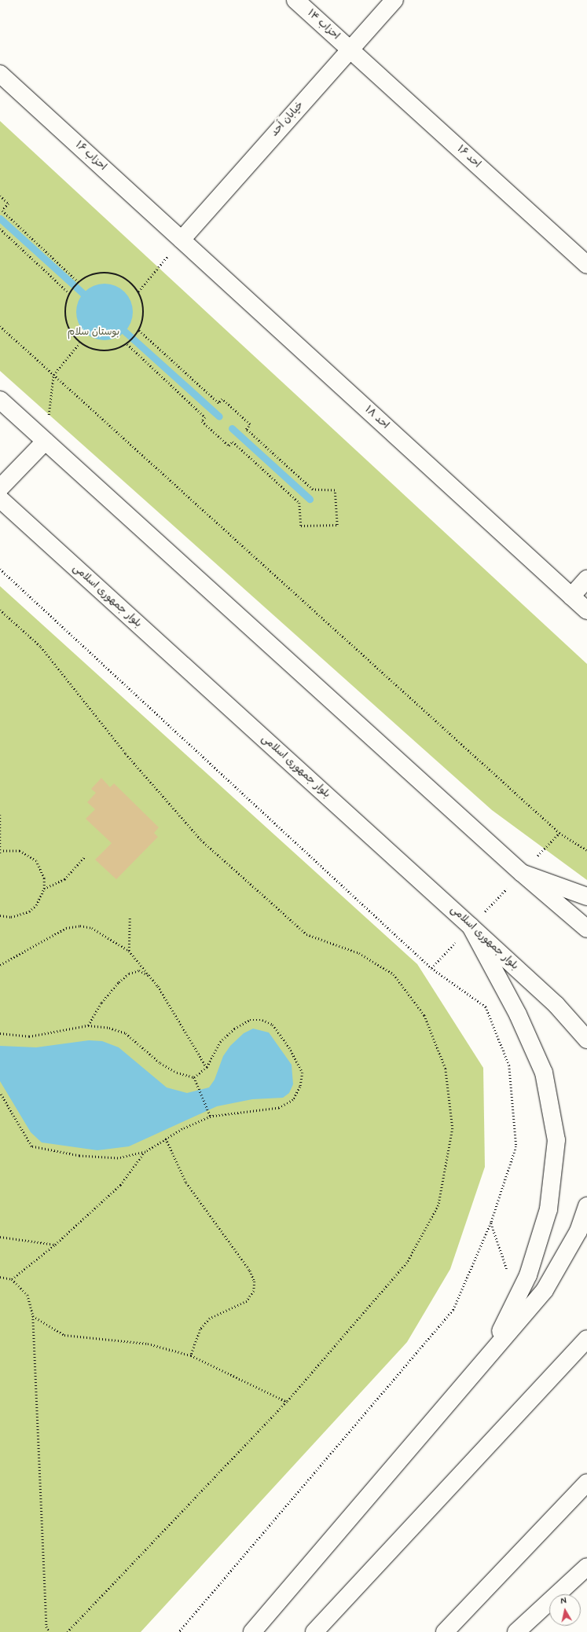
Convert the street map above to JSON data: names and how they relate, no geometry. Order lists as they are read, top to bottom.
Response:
{
  "streets": {
    "main road": [
      "احزاب ۱۴",
      "خیابان اُحد",
      "احزاب ۱۶",
      "احد ۱۶",
      "احد ۱۸",
      "بلوار جمهوری اسلامی"
    ]
  },
  "crossings": [
    ["احزاب ۱۴", "خیابان اُحد"],
    ["احزاب ۱۴", "احد ۱۶"],
    ["خیابان اُحد", "احزاب ۱۶"],
    ["خیابان اُحد", "احد ۱۶"],
    ["خیابان اُحد", "احد ۱۸"],
    ["احزاب ۱۶", "احد ۱۸"]
  ],
  "parks": ["بوستان سلام"],
  "north": "top"
}
